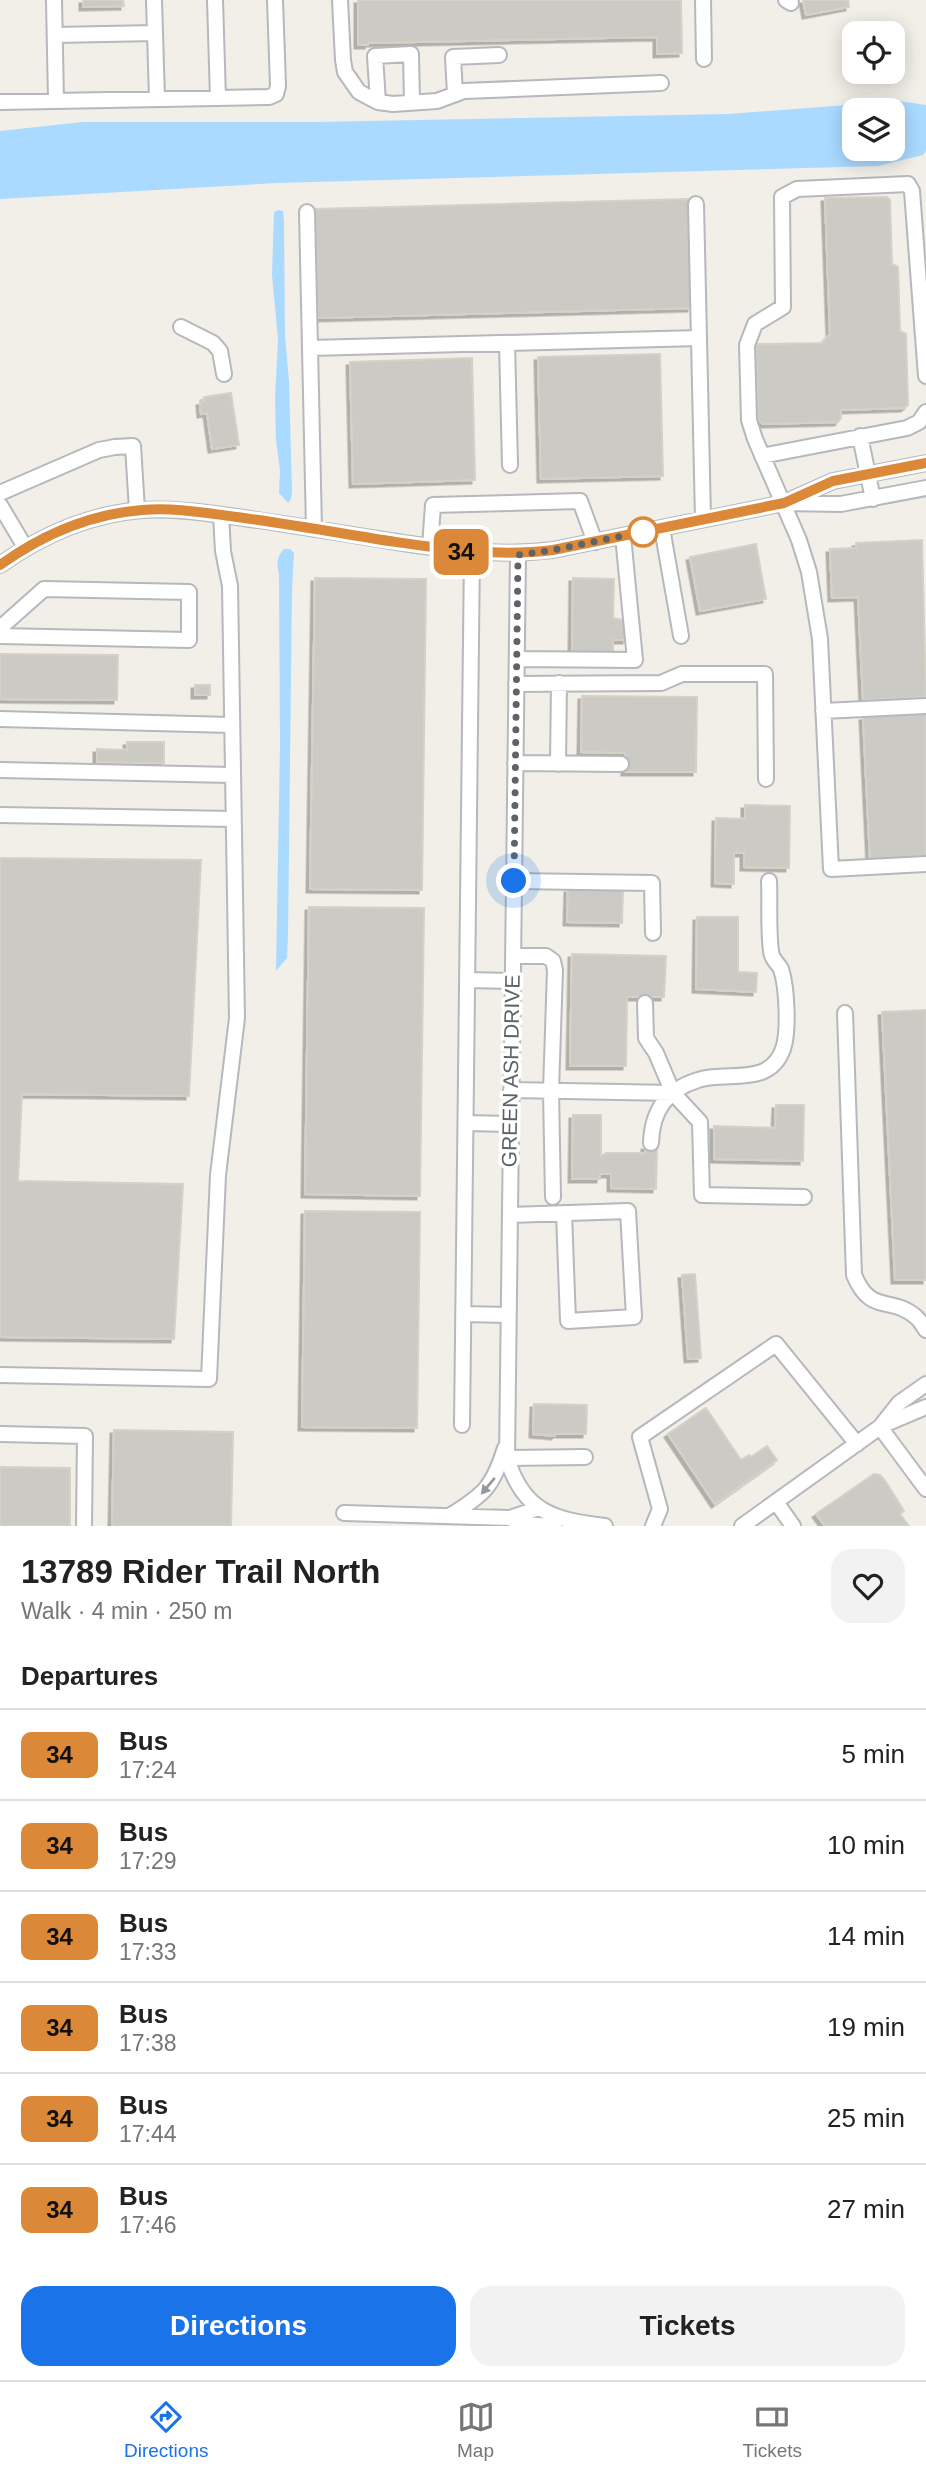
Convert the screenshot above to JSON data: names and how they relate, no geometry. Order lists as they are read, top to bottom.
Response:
{
  "streets": {
    "street": ["GREEN ASH DRIVE"]
  },
  "lines": ["bus line 34"],
  "page": {
    "on_map": "34",
    "heading": [
      ["13789 Rider Trail North", "Walk · 4 min · 250 m"],
      "Departures"
    ],
    "list": [
      {
        "mark": "34",
        "name": "Bus",
        "note": "17:24",
        "value": "5 min"
      },
      {
        "mark": "34",
        "name": "Bus",
        "note": "17:29",
        "value": "10 min"
      },
      {
        "mark": "34",
        "name": "Bus",
        "note": "17:33",
        "value": "14 min"
      },
      {
        "mark": "34",
        "name": "Bus",
        "note": "17:38",
        "value": "19 min"
      },
      {
        "mark": "34",
        "name": "Bus",
        "note": "17:44",
        "value": "25 min"
      },
      {
        "mark": "34",
        "name": "Bus",
        "note": "17:46",
        "value": "27 min"
      }
    ],
    "buttons": ["Directions", "Tickets"],
    "tabs": ["Directions", "Map", "Tickets"]
  }
}
